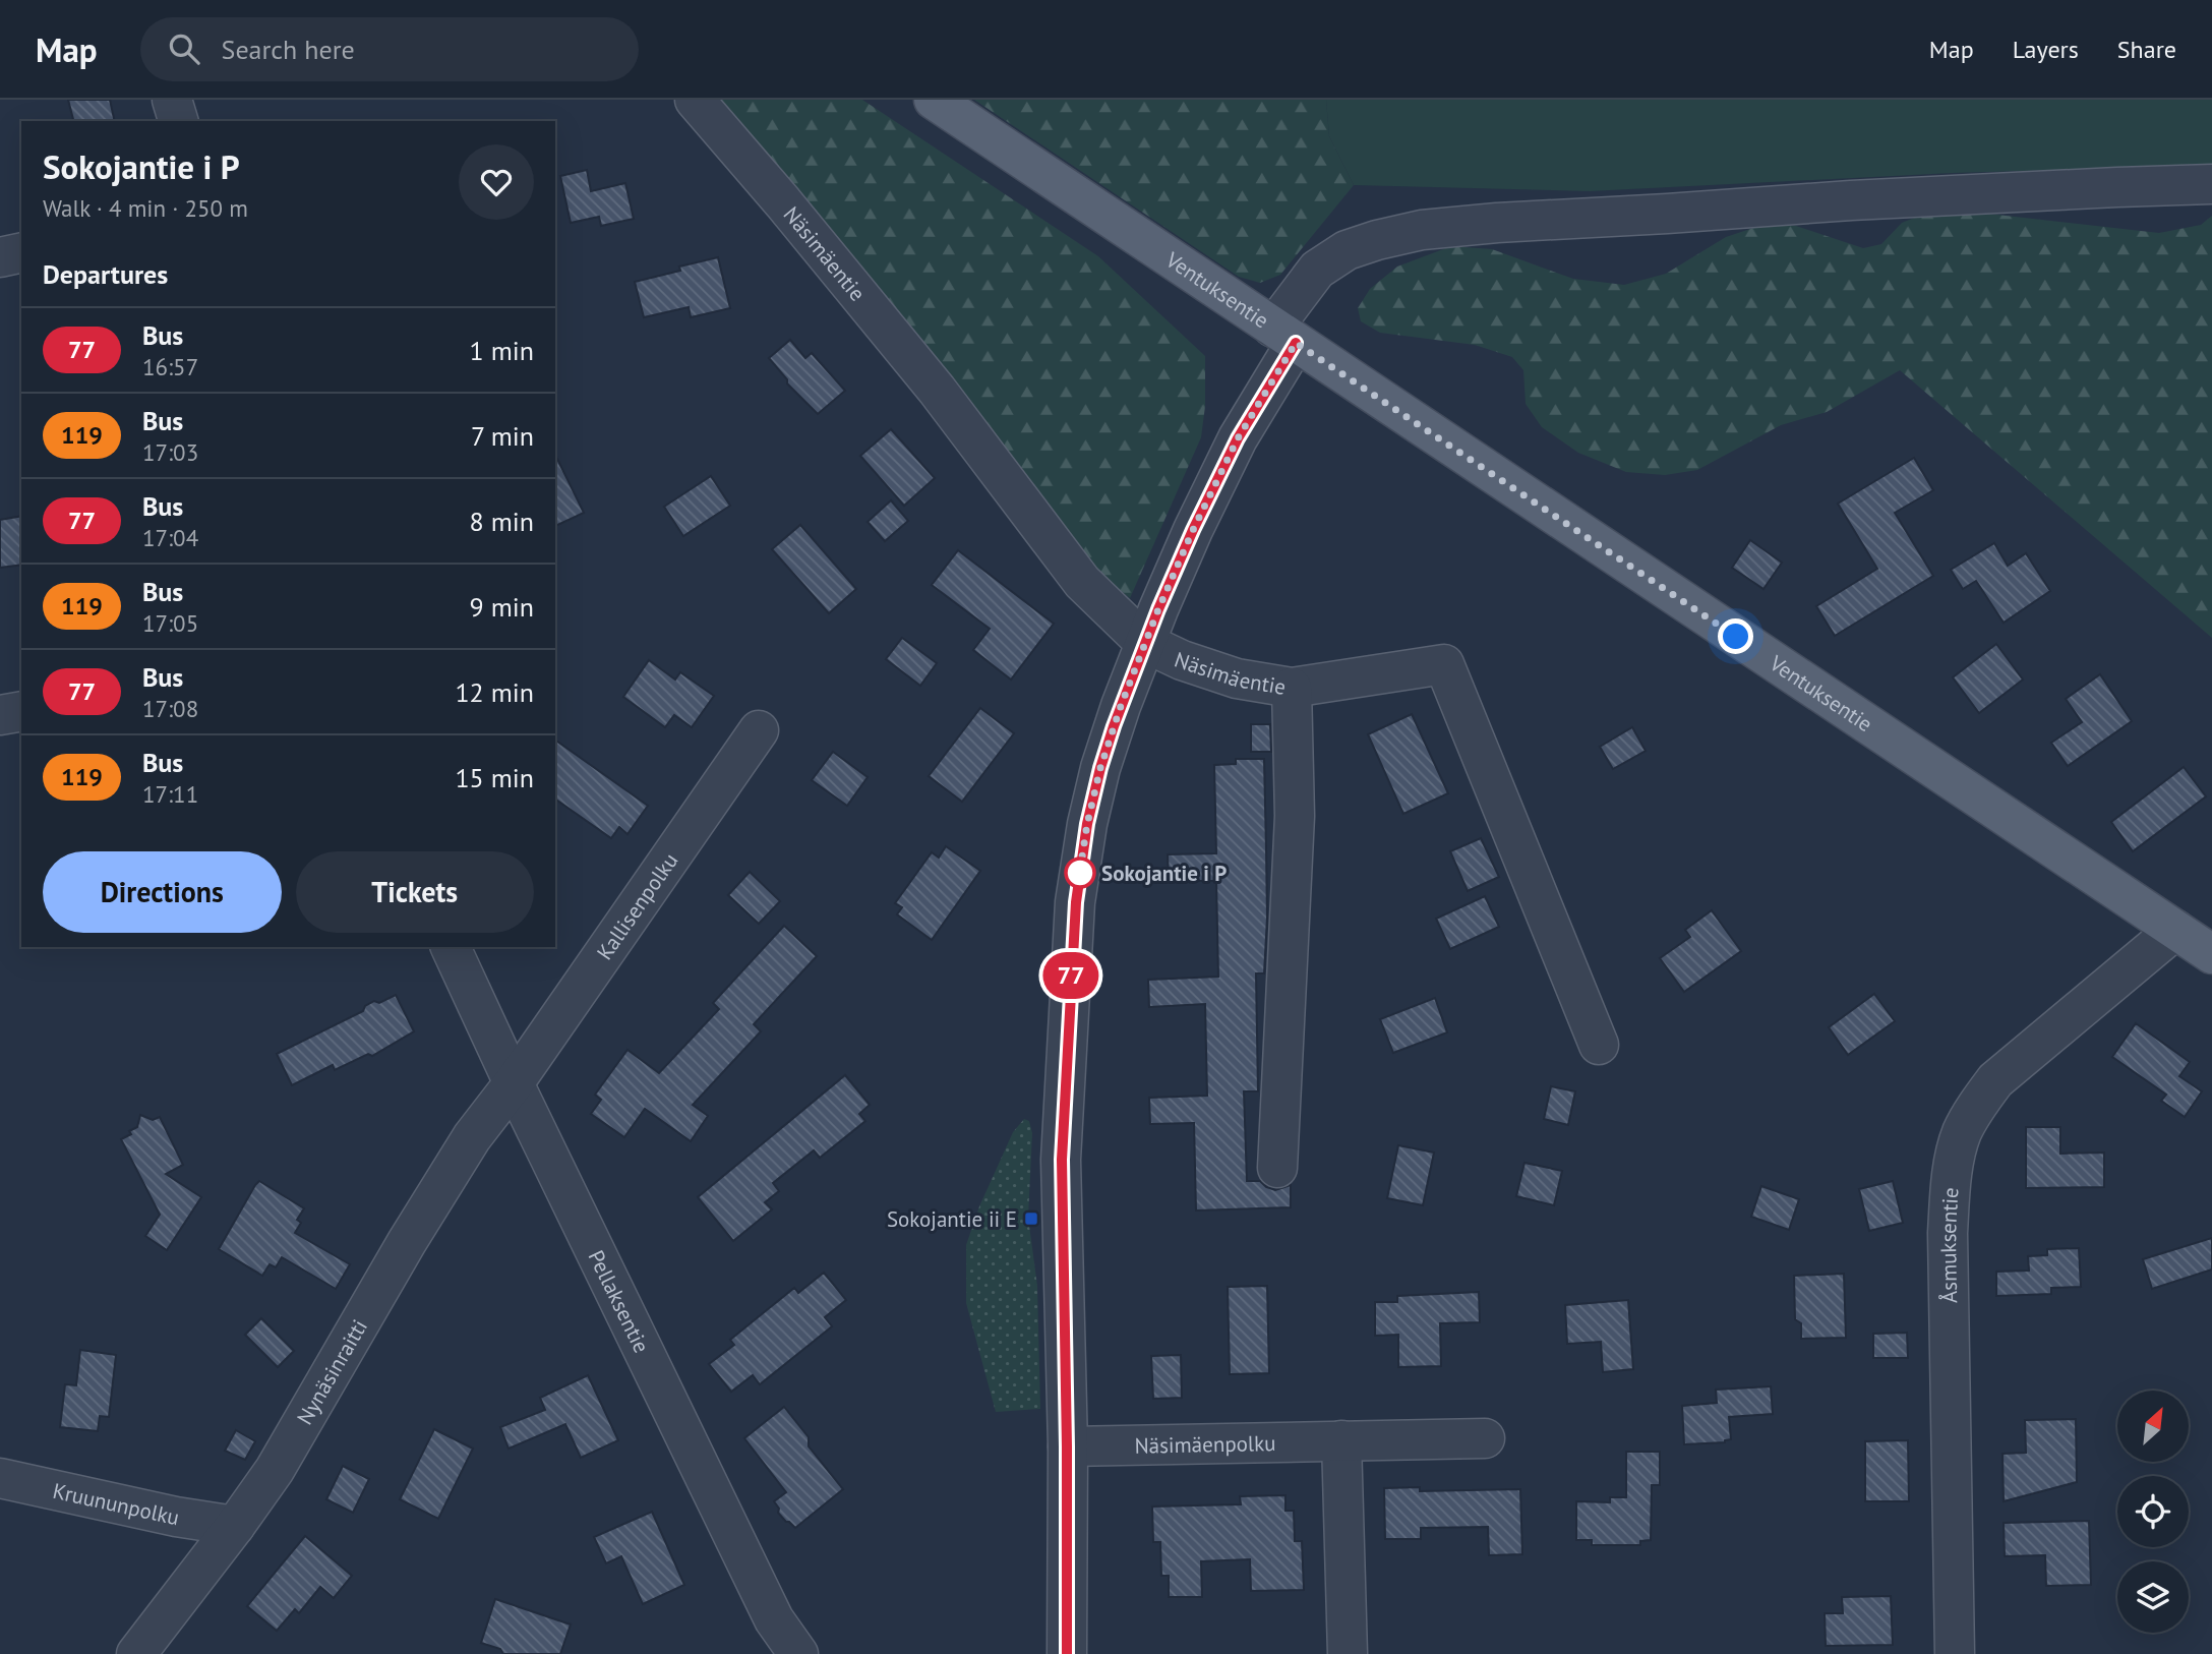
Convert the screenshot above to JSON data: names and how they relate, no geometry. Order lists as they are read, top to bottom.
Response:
{
  "streets": {
    "main road": ["Ventuksentie"],
    "street": [
      "Näsimäentie",
      "Kallisenpolku",
      "Åsmuksentie",
      "Pellaksentie",
      "Nynäsinraitti",
      "Näsimäenpolku",
      "Kruununpolku"
    ]
  },
  "crossings": [
    ["Ventuksentie", "Åsmuksentie"],
    ["Kallisenpolku", "Pellaksentie"],
    ["Kallisenpolku", "Nynäsinraitti"],
    ["Pellaksentie", "Nynäsinraitti"],
    ["Nynäsinraitti", "Kruununpolku"]
  ],
  "places": {
    "other": ["Sokojantie i P"],
    "transit": ["Sokojantie ii E"]
  },
  "lines": ["bus line 77"],
  "north": "top right",
  "page": {
    "header": "Map",
    "search": "Search here",
    "nav": ["Map", "Layers", "Share"],
    "on_map": "77",
    "heading": [
      ["Sokojantie i P", "Walk · 4 min · 250 m"],
      "Departures"
    ],
    "list": [
      {
        "mark": "77",
        "name": "Bus",
        "note": "16:57",
        "value": "1 min"
      },
      {
        "mark": "119",
        "name": "Bus",
        "note": "17:03",
        "value": "7 min"
      },
      {
        "mark": "77",
        "name": "Bus",
        "note": "17:04",
        "value": "8 min"
      },
      {
        "mark": "119",
        "name": "Bus",
        "note": "17:05",
        "value": "9 min"
      },
      {
        "mark": "77",
        "name": "Bus",
        "note": "17:08",
        "value": "12 min"
      },
      {
        "mark": "119",
        "name": "Bus",
        "note": "17:11",
        "value": "15 min"
      }
    ],
    "buttons": ["Directions", "Tickets"]
  }
}
